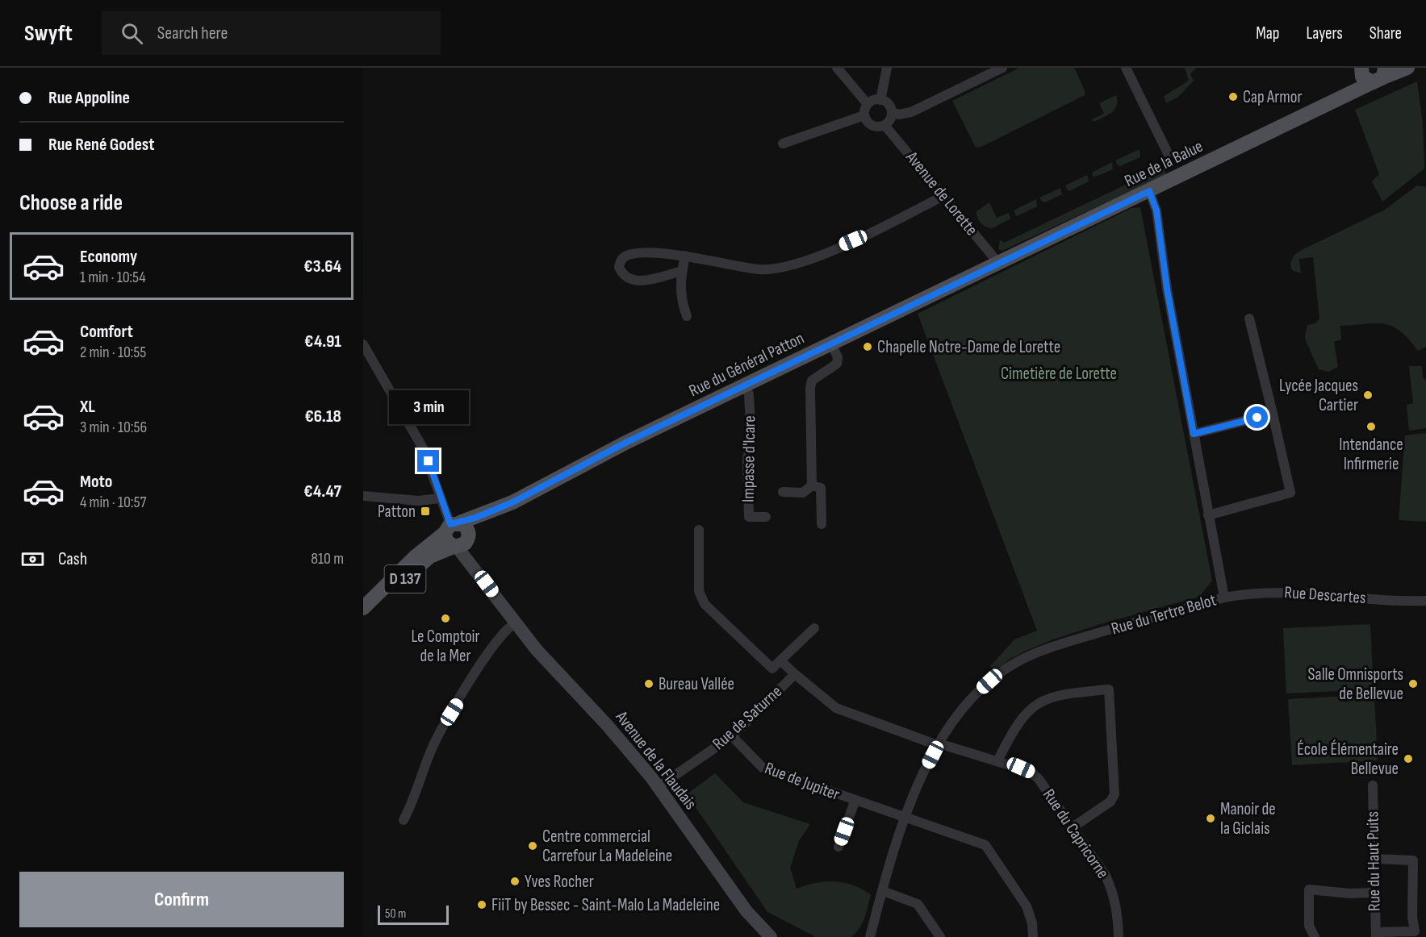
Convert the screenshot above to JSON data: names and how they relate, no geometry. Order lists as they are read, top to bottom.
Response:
{
  "streets": {
    "main road": ["Rue de la Balue", "Rue du Général Patton", "D 137"],
    "street": [
      "Avenue de Lorette",
      "Impasse d'Icare",
      "Rue Descartes",
      "Rue du Tertre Belot",
      "Rue de Saturne",
      "Avenue de la Flaudais",
      "Rue de Jupiter",
      "Rue du Capricorne",
      "Rue du Haut Puits"
    ]
  },
  "crossings": [
    ["Rue de la Balue", "Avenue de Lorette"],
    ["Rue de la Balue", "Rue du Général Patton"],
    ["Rue de la Balue", "Rue du Tertre Belot"],
    ["Avenue de Lorette", "Rue du Général Patton"],
    ["Rue du Général Patton", "Impasse d'Icare"],
    ["Rue du Général Patton", "Avenue de la Flaudais"],
    ["Rue Descartes", "Rue du Tertre Belot"],
    ["Rue du Tertre Belot", "Rue de Jupiter"],
    ["Rue du Tertre Belot", "Rue du Capricorne"],
    ["Rue de Saturne", "Avenue de la Flaudais"],
    ["Rue de Saturne", "Rue de Jupiter"],
    ["Rue de Saturne", "Rue du Capricorne"]
  ],
  "parks": ["Cimetière de Lorette"],
  "places": {
    "other": [
      "Cap Armor",
      "Chapelle Notre-Dame de Lorette",
      "Lycée Jacques Cartier",
      "Intendance Infirmerie",
      "Le Comptoir de la Mer",
      "Bureau Vallée",
      "Salle Omnisports de Bellevue",
      "École Élémentaire Bellevue",
      "Manoir de la Giclais",
      "Centre commercial Carrefour La Madeleine",
      "Yves Rocher",
      "FiiT by Bessec - Saint-Malo La Madeleine"
    ],
    "transit": ["Patton"]
  },
  "scale_bar": "50 m",
  "page": {
    "header": "Swyft",
    "search": "Search here",
    "nav": ["Map", "Layers", "Share"],
    "banner": ["Rue Appoline", "Rue René Godest"],
    "heading": "Choose a ride",
    "list": [
      {
        "name": "Economy",
        "note": "1 min · 10:54",
        "value": "€3.64"
      },
      {
        "name": "Comfort",
        "note": "2 min · 10:55",
        "value": "€4.91"
      },
      {
        "name": "XL",
        "note": "3 min · 10:56",
        "value": "€6.18"
      },
      {
        "name": "Moto",
        "note": "4 min · 10:57",
        "value": "€4.47"
      }
    ],
    "bubble": "3 min",
    "pay": ["Cash", "810 m"],
    "buttons": "Confirm",
    "scale": "50 m"
  }
}
